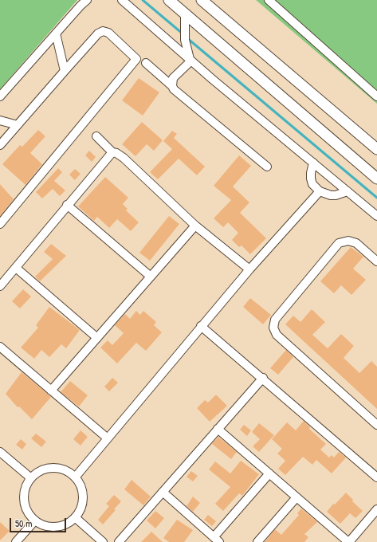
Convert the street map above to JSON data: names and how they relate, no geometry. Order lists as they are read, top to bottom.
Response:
{
  "scale_bar": "50 m"
}
